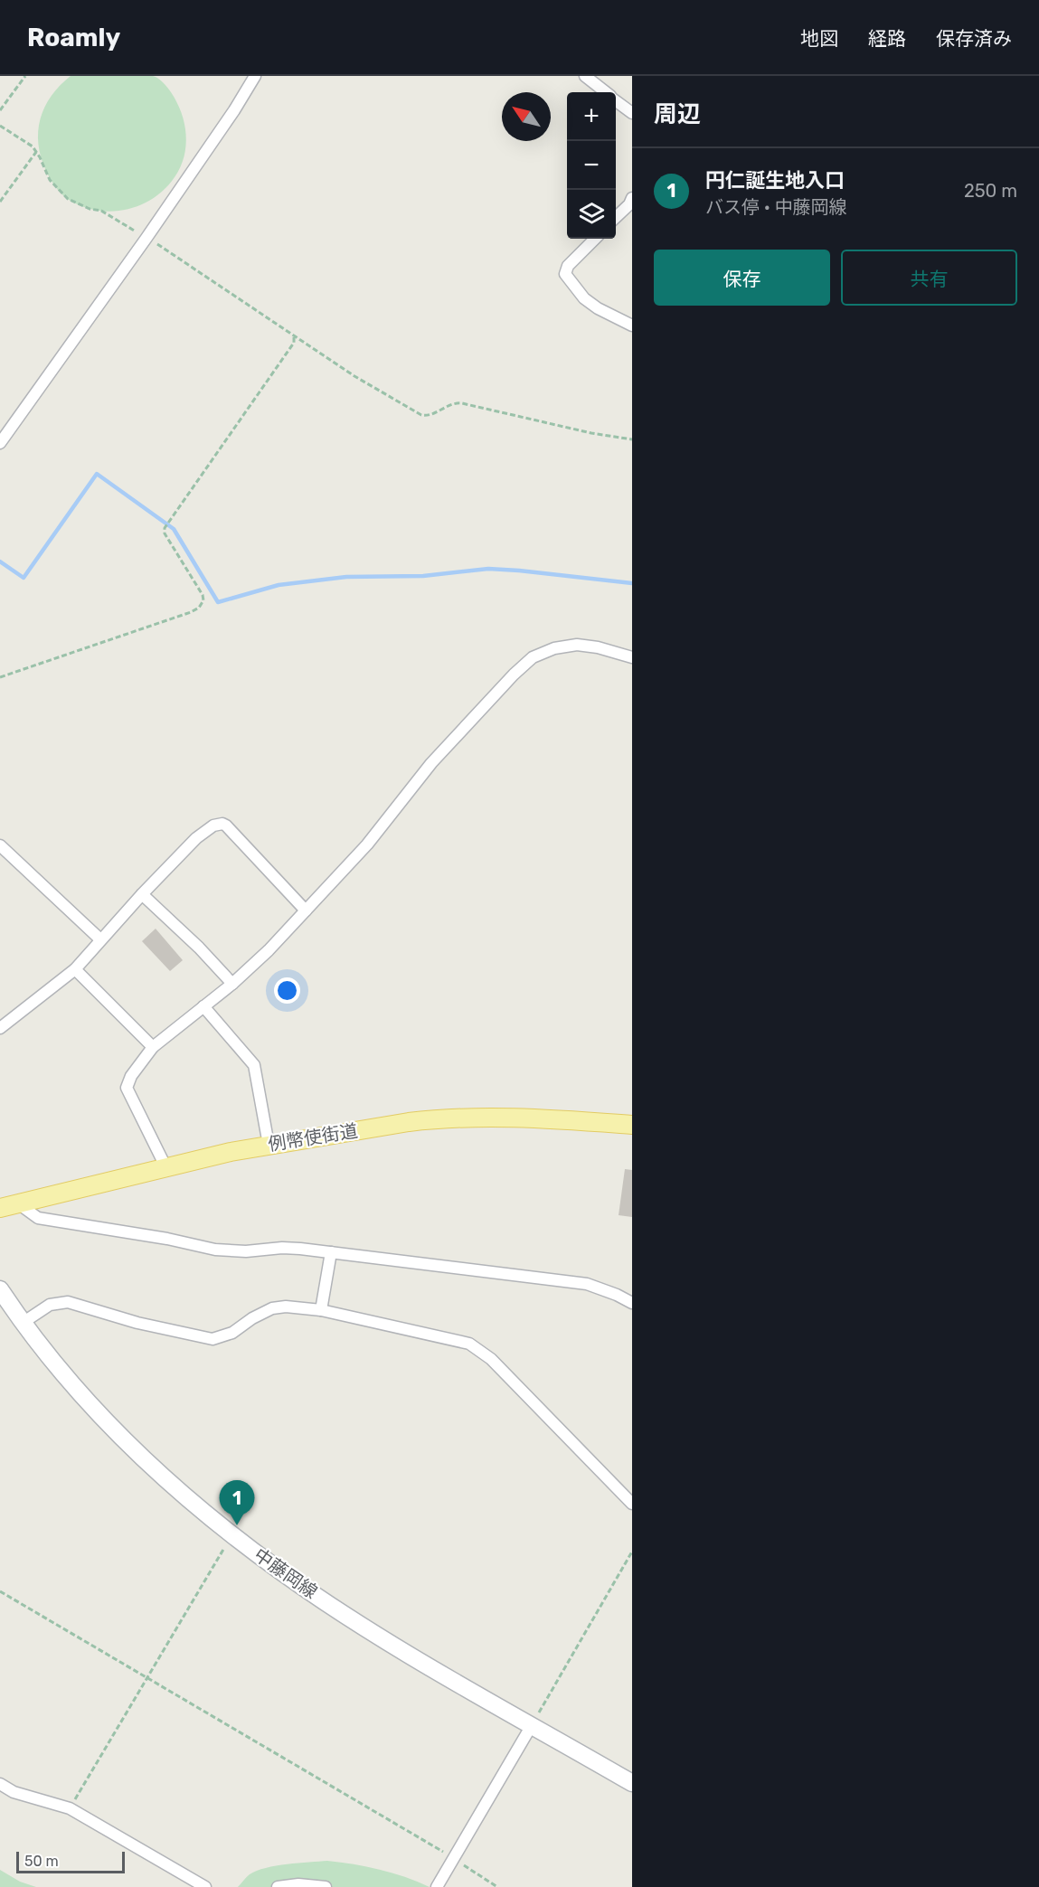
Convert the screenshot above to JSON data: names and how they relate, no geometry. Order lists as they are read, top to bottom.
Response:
{
  "streets": {
    "main road": ["例幣使街道", "中藤岡線"]
  },
  "scale_bar": "50 m",
  "north": "top left",
  "page": {
    "header": "Roamly",
    "nav": ["地図", "経路", "保存済み"],
    "heading": "周辺",
    "map_buttons": ["+", "−"],
    "list": [
      {
        "mark": "1",
        "name": "円仁誕生地入口",
        "note": "バス停 · 中藤岡線",
        "value": "250 m"
      }
    ],
    "buttons": ["保存", "共有"],
    "pins": "1",
    "scale": "50 m"
  }
}
